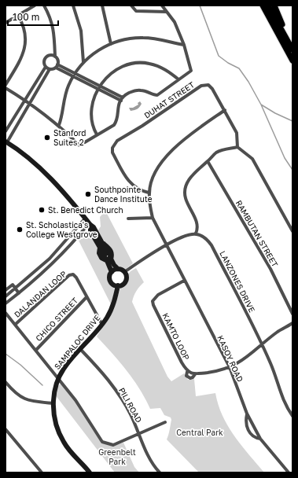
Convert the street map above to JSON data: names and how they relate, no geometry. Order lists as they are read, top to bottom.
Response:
{
  "streets": {
    "street": [
      "DUHAT STREET",
      "RAMBUTAN STREET",
      "LANZONES DRIVE",
      "DALANDAN LOOP",
      "CHICO STREET",
      "KAMTO LOOP",
      "SAMPALOC DRIVE",
      "KASOY ROAD",
      "PILI ROAD"
    ]
  },
  "crossings": [
    ["DUHAT STREET", "KASOY ROAD"],
    ["LANZONES DRIVE", "KAMTO LOOP"],
    ["DALANDAN LOOP", "CHICO STREET"],
    ["DALANDAN LOOP", "SAMPALOC DRIVE"],
    ["KAMTO LOOP", "KASOY ROAD"],
    ["SAMPALOC DRIVE", "PILI ROAD"]
  ],
  "parks": ["Central Park", "Greenbelt Park"],
  "places": [
    "Stanford Suites 2",
    "Southpointe Dance Institute",
    "St. Benedict Church",
    "St. Scholastica's College Westgrove"
  ],
  "scale_bar": "100 m"
}
